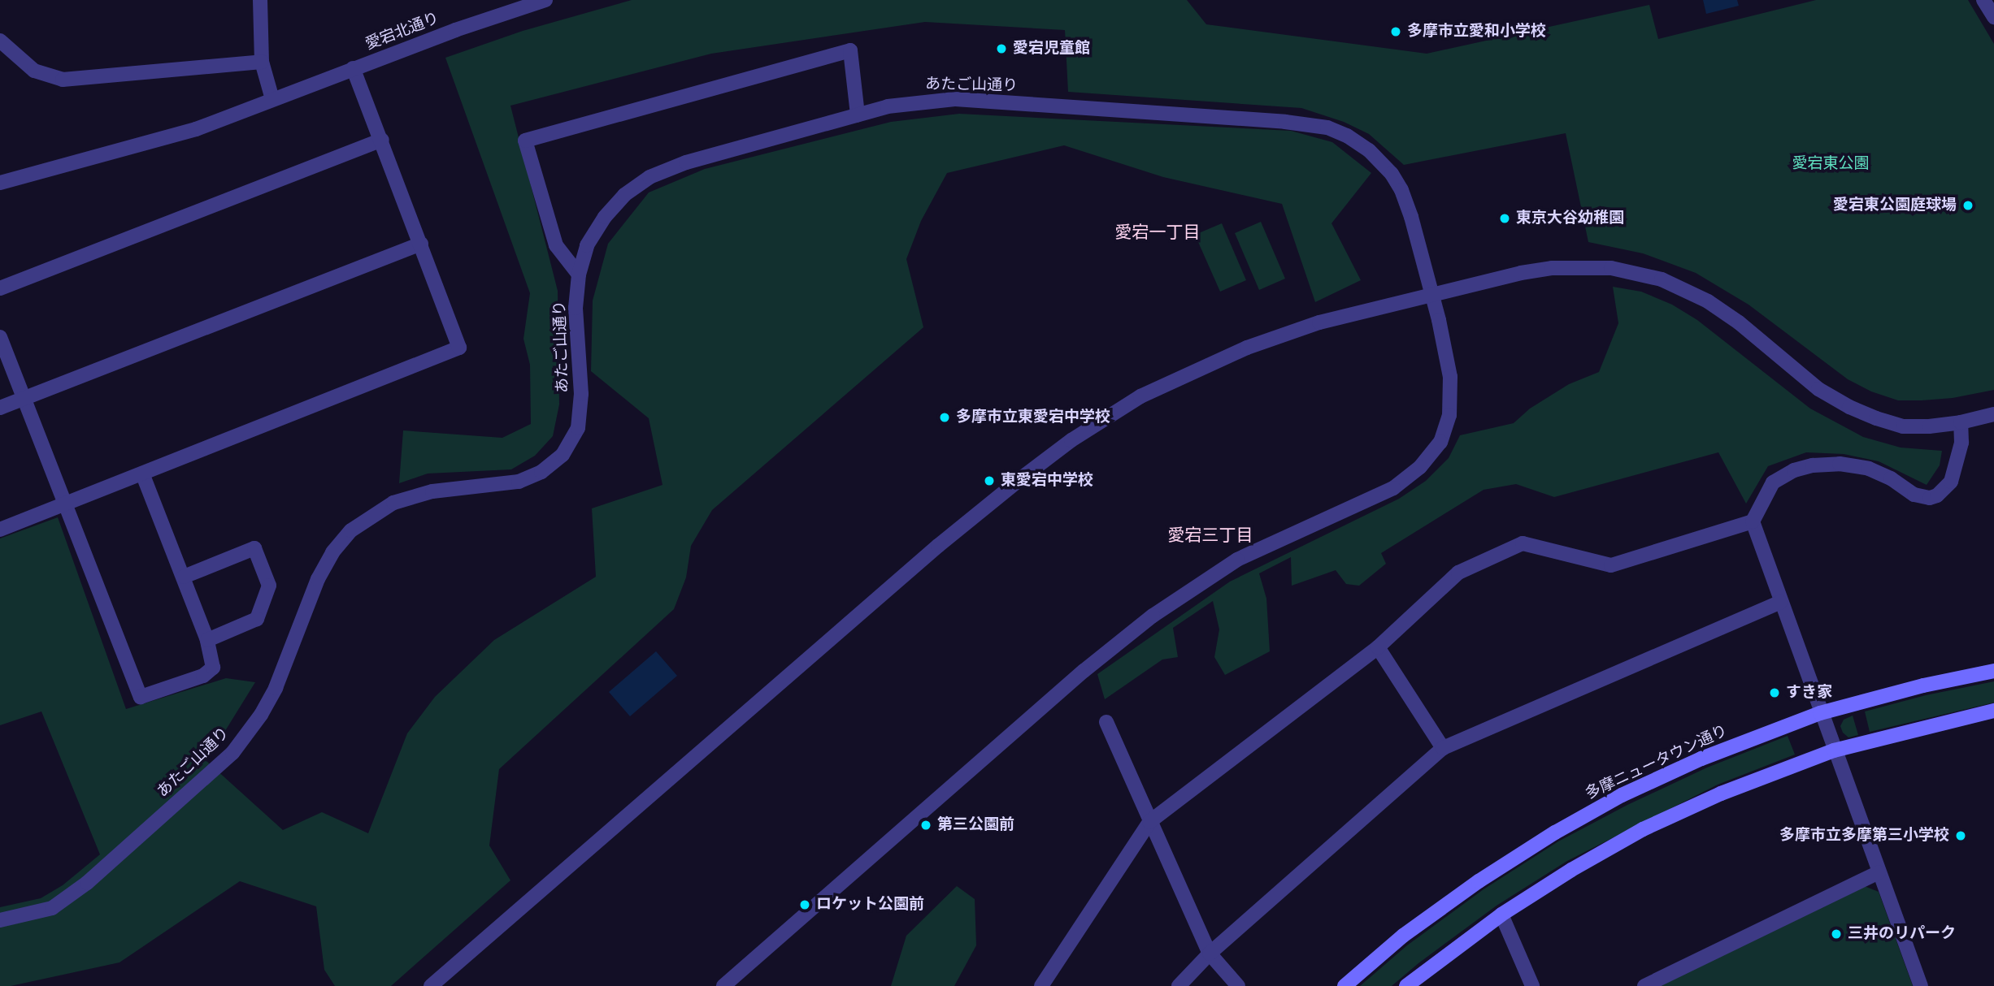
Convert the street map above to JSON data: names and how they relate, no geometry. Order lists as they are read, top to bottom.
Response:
{
  "streets": {
    "main road": ["多摩ニュータウン通り"],
    "street": ["愛宕北通り", "あたご山通り"]
  },
  "districts": ["愛宕一丁目", "愛宕三丁目"],
  "parks": ["愛宕東公園"],
  "places": [
    "多摩市立愛和小学校",
    "愛宕児童館",
    "愛宕東公園庭球場",
    "東京大谷幼稚園",
    "多摩市立東愛宕中学校",
    "東愛宕中学校",
    "すき家",
    "第三公園前",
    "多摩市立多摩第三小学校",
    "ロケット公園前",
    "三井のリパーク"
  ]
}
